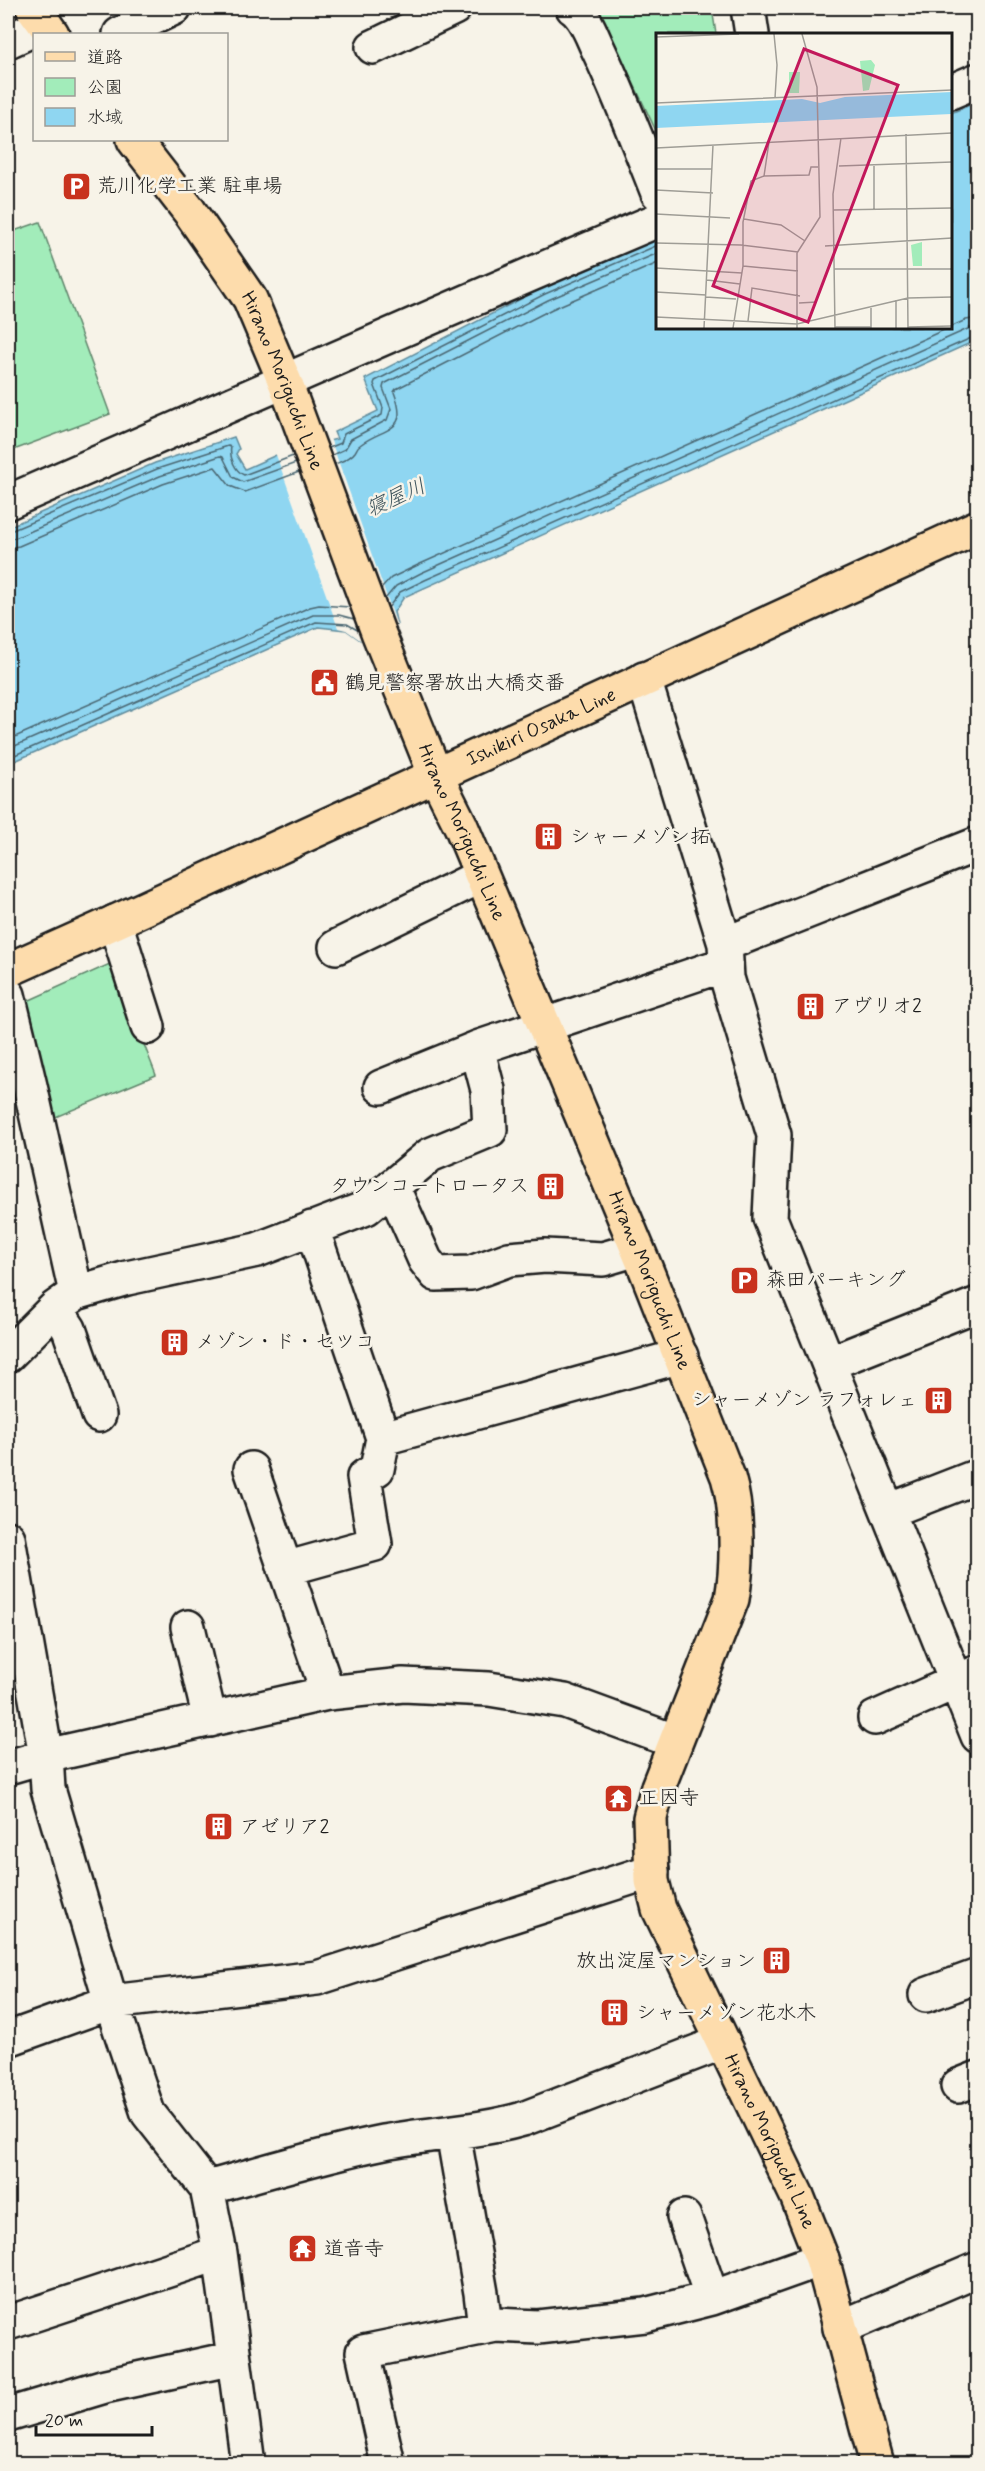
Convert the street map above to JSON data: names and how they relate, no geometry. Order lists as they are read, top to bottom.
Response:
{
  "streets": {
    "main road": ["Hirano Moriguchi Line", "Ishikiri Osaka Line"]
  },
  "crossings": [
    ["Hirano Moriguchi Line", "Ishikiri Osaka Line"]
  ],
  "water": ["寝屋川"],
  "places": {
    "parking": ["荒川化学工業 駐車場", "森田パーキング"],
    "public building": ["鶴見警察署放出大橋交番"],
    "building": [
      "シャーメゾン拓",
      "アヴリオ2",
      "タウンコートロータス",
      "メゾン・ド・セツコ",
      "シャーメゾン ラフォレェ",
      "アゼリア2",
      "放出淀屋マンション",
      "シャーメゾン花水木"
    ],
    "temple": ["正因寺", "道音寺"]
  },
  "legend": ["道路", "公園", "水域"],
  "scale_bar": "20 m"
}
